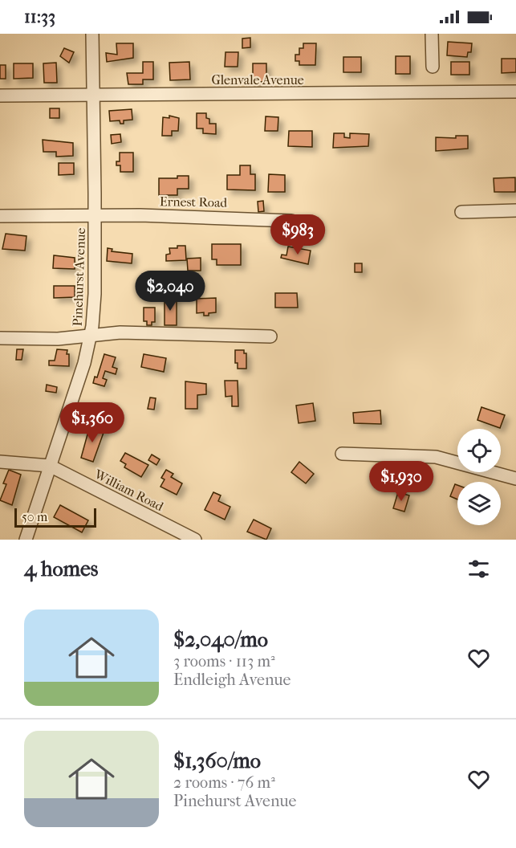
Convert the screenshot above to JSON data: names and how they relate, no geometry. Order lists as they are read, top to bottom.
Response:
{
  "streets": {
    "street": [
      "Glenvale Avenue",
      "Ernest Road",
      "Pinehurst Avenue",
      "William Road"
    ]
  },
  "crossings": [
    ["Glenvale Avenue", "Pinehurst Avenue"],
    ["Ernest Road", "Pinehurst Avenue"],
    ["Pinehurst Avenue", "William Road"]
  ],
  "scale_bar": "50 m",
  "page": {
    "status": "11:33",
    "price": [
      "$983",
      "$2,040",
      "$1,360",
      "$1,930"
    ],
    "scale": "50 m",
    "heading": "4 homes",
    "list": [
      {
        "name": "$2,040/mo",
        "note": "3 rooms · 113 m² · Endleigh Avenue"
      },
      {
        "name": "$1,360/mo",
        "note": "2 rooms · 76 m² · Pinehurst Avenue"
      }
    ]
  }
}
